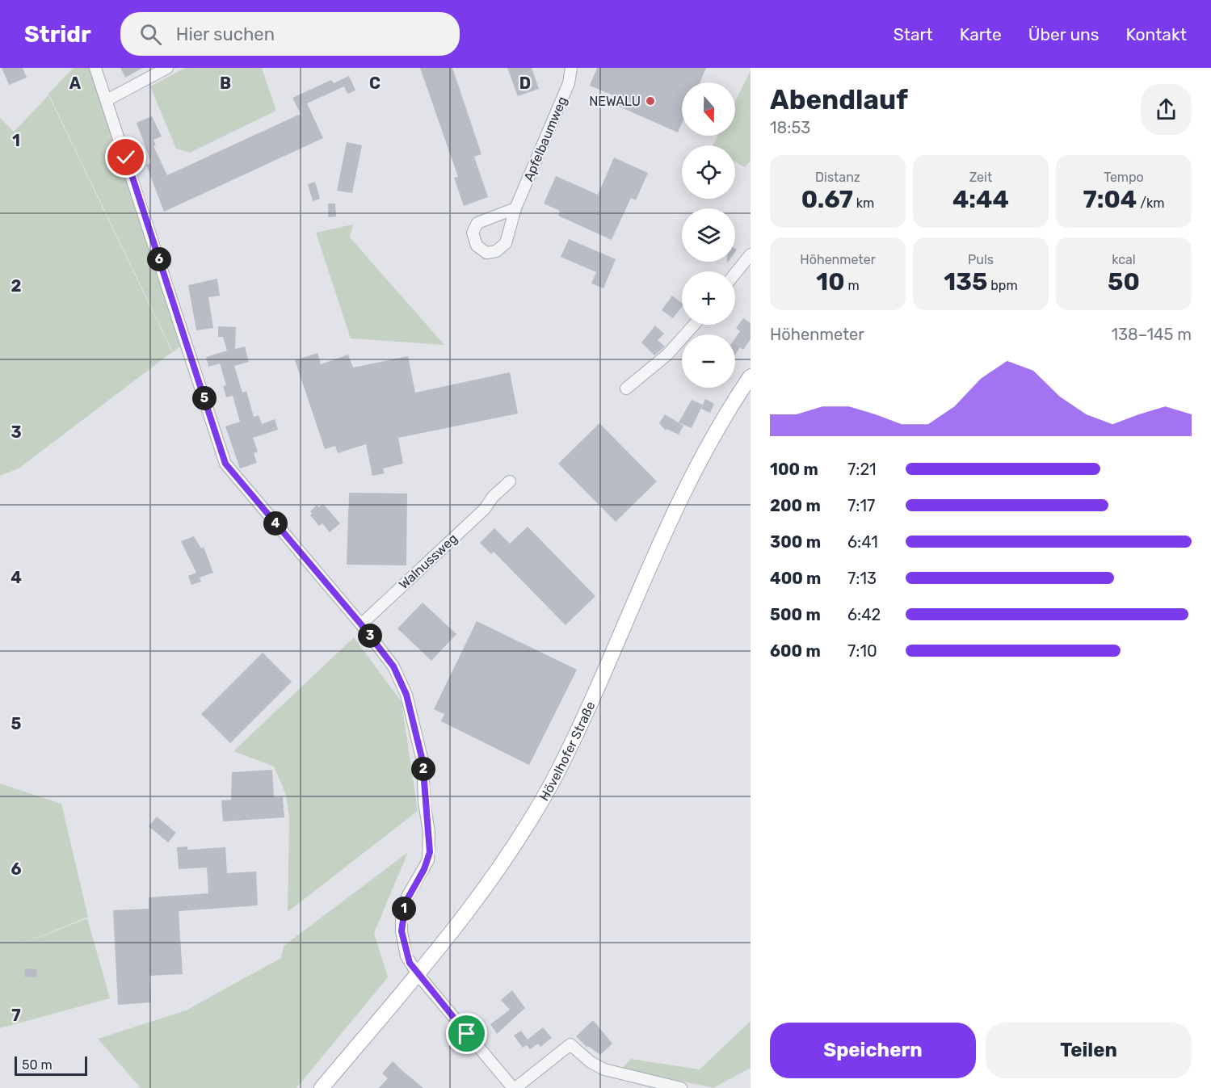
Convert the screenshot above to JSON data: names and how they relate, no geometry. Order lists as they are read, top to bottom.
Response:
{
  "streets": {
    "main road": ["Hövelhofer Straße"],
    "street": ["Apfelbaumweg", "Walnussweg"]
  },
  "places": ["NEWALU"],
  "scale_bar": "50 m",
  "north": "bottom",
  "page": {
    "header": "Stridr",
    "search": "Hier suchen",
    "nav": [
      "Start",
      "Karte",
      "Über uns",
      "Kontakt"
    ],
    "heading": ["Abendlauf", "18:53"],
    "map_buttons": ["+", "−"],
    "stats": [
      ["Distanz", "0.67 km"],
      ["Zeit", "4:44"],
      ["Tempo", "7:04 /km"],
      ["Höhenmeter", "10 m"],
      ["Puls", "135 bpm"],
      ["kcal", "50"]
    ],
    "pins": [
      "6",
      "5",
      "4",
      "3",
      "2",
      "1"
    ],
    "chart": ["Höhenmeter", "138–145 m"],
    "list": [
      {
        "name": "100 m",
        "note": "7:21"
      },
      {
        "name": "200 m",
        "note": "7:17"
      },
      {
        "name": "300 m",
        "note": "6:41"
      },
      {
        "name": "400 m",
        "note": "7:13"
      },
      {
        "name": "500 m",
        "note": "6:42"
      },
      {
        "name": "600 m",
        "note": "7:10"
      }
    ],
    "buttons": ["Speichern", "Teilen"],
    "scale": "50 m"
  },
  "grid": {
    "columns": [
      "A",
      "B",
      "C",
      "D"
    ],
    "rows": [
      "1",
      "2",
      "3",
      "4",
      "5",
      "6",
      "7"
    ]
  }
}
